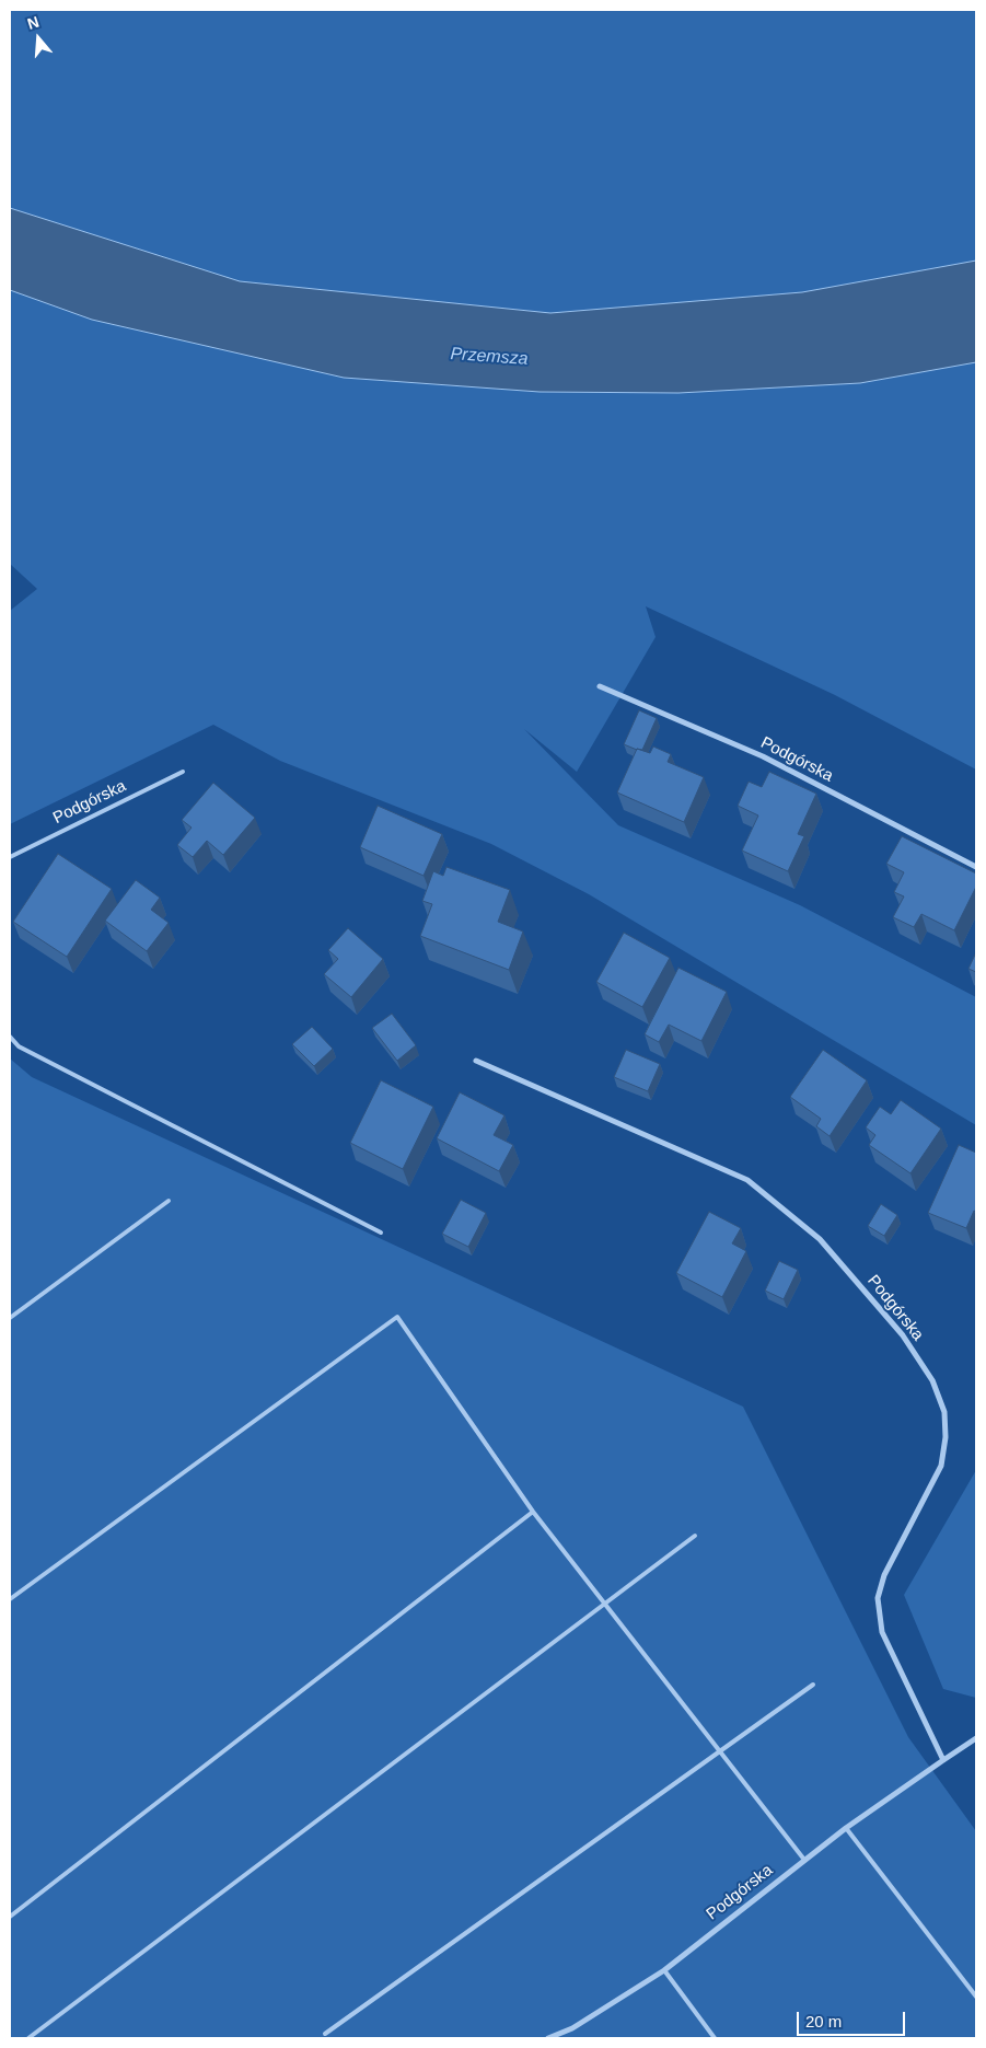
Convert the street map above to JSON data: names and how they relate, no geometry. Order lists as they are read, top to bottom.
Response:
{
  "streets": {
    "street": ["Podgórska"]
  },
  "water": ["Przemsza"],
  "scale_bar": "20 m",
  "north": "top"
}
